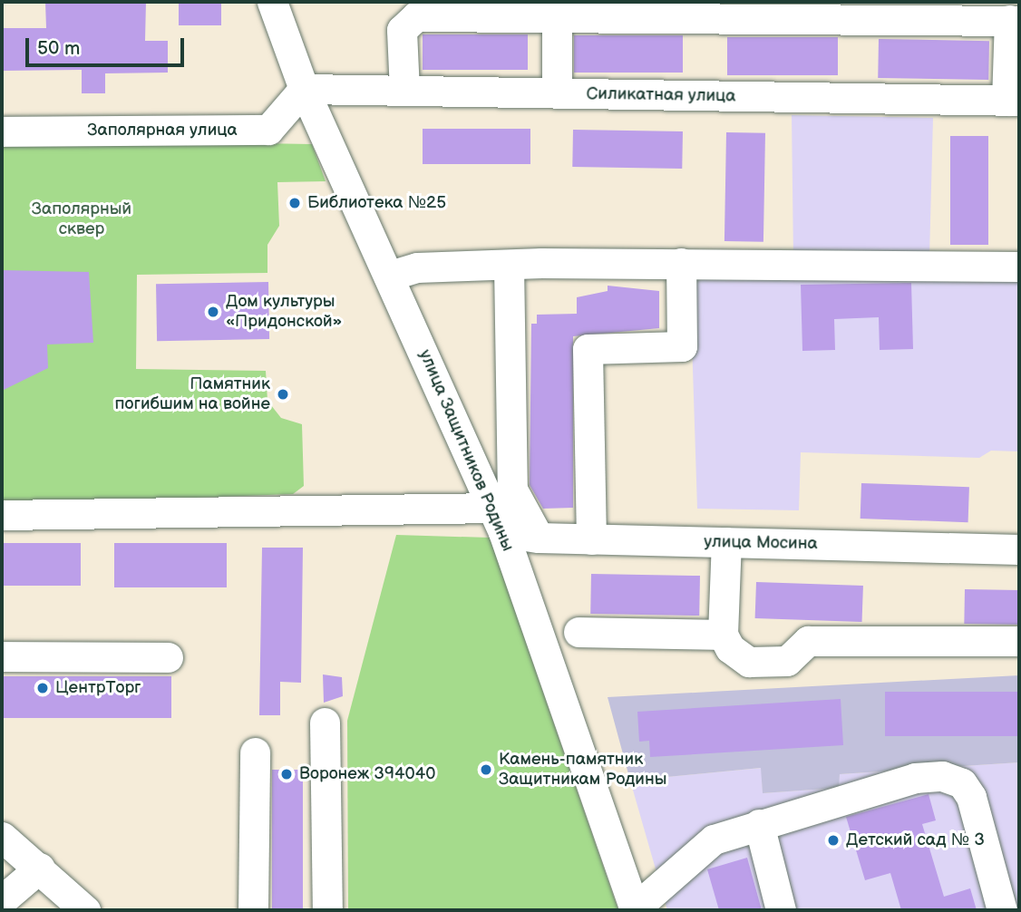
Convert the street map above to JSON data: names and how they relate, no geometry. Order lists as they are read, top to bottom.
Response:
{
  "streets": {
    "street": [
      "Силикатная улица",
      "Заполярная улица",
      "улица Защитников Родины",
      "улица Мосина"
    ]
  },
  "crossings": [
    ["Силикатная улица", "Заполярная улица"],
    ["Силикатная улица", "улица Защитников Родины"],
    ["Заполярная улица", "улица Защитников Родины"],
    ["улица Защитников Родины", "улица Мосина"]
  ],
  "parks": ["Заполярный сквер"],
  "places": [
    "Библиотека №25",
    "Дом культуры «Придонской»",
    "Памятник погибшим на войне",
    "ЦентрТорг",
    "Камень-памятник Защитникам Родины",
    "Воронеж 394040",
    "Детский сад № 3"
  ],
  "scale_bar": "50 m"
}
